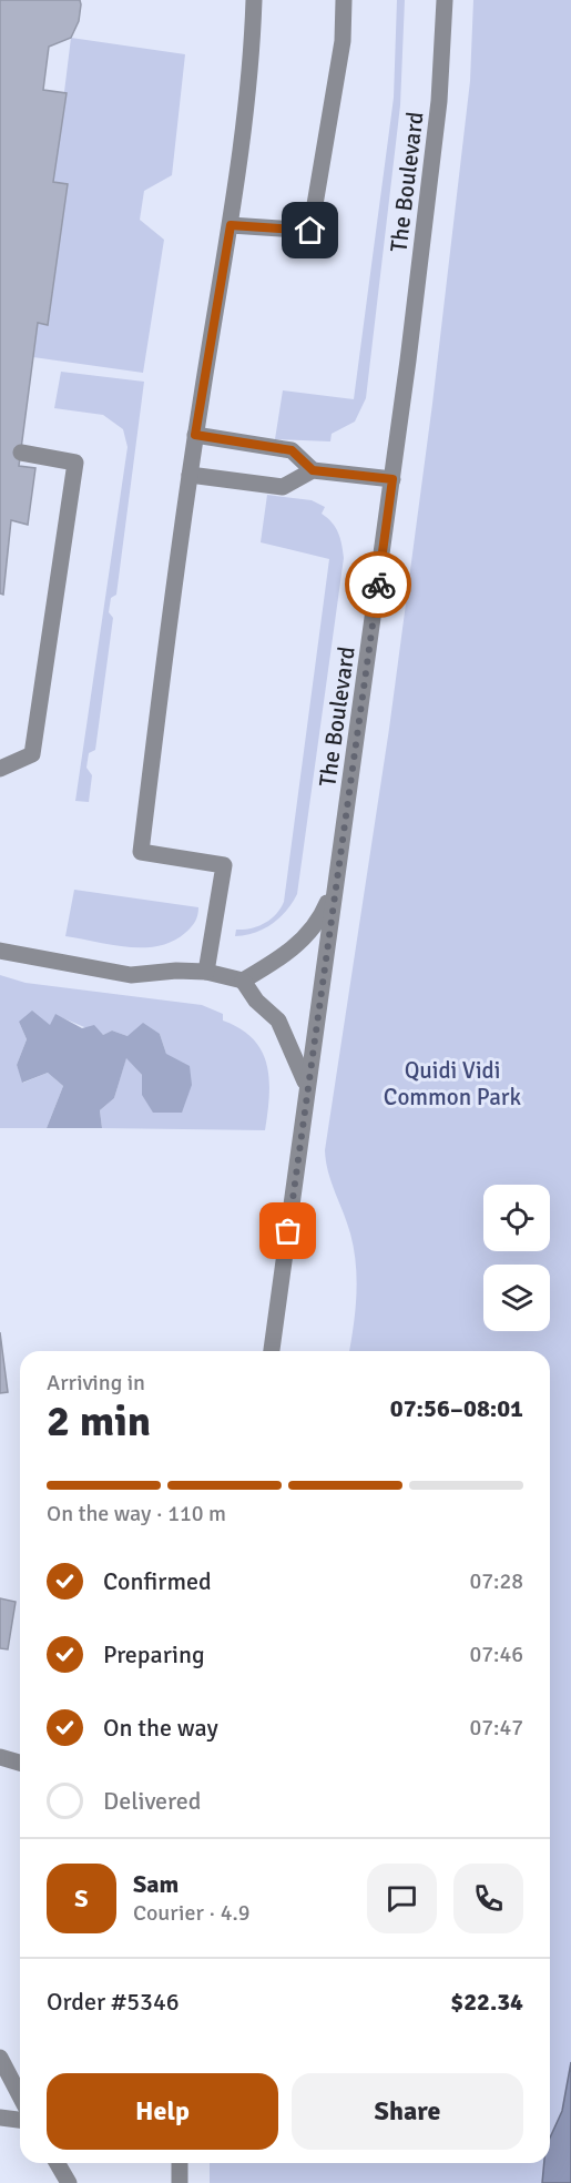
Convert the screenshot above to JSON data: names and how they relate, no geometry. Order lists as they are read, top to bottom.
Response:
{
  "streets": {
    "street": ["The Boulevard"]
  },
  "parks": ["Quidi Vidi Common Park"],
  "page": {
    "heading": ["2 min", "Arriving in", "07:56–08:01"],
    "panel": [
      "Sam",
      "Courier · 4.9",
      "Order #5346",
      "$22.34"
    ],
    "bar": "On the way · 110 m",
    "list": [
      ["Confirmed", "07:28"],
      ["Preparing", "07:46"],
      ["On the way", "07:47"],
      "Delivered"
    ],
    "round": "S",
    "buttons": ["Help", "Share"]
  }
}
